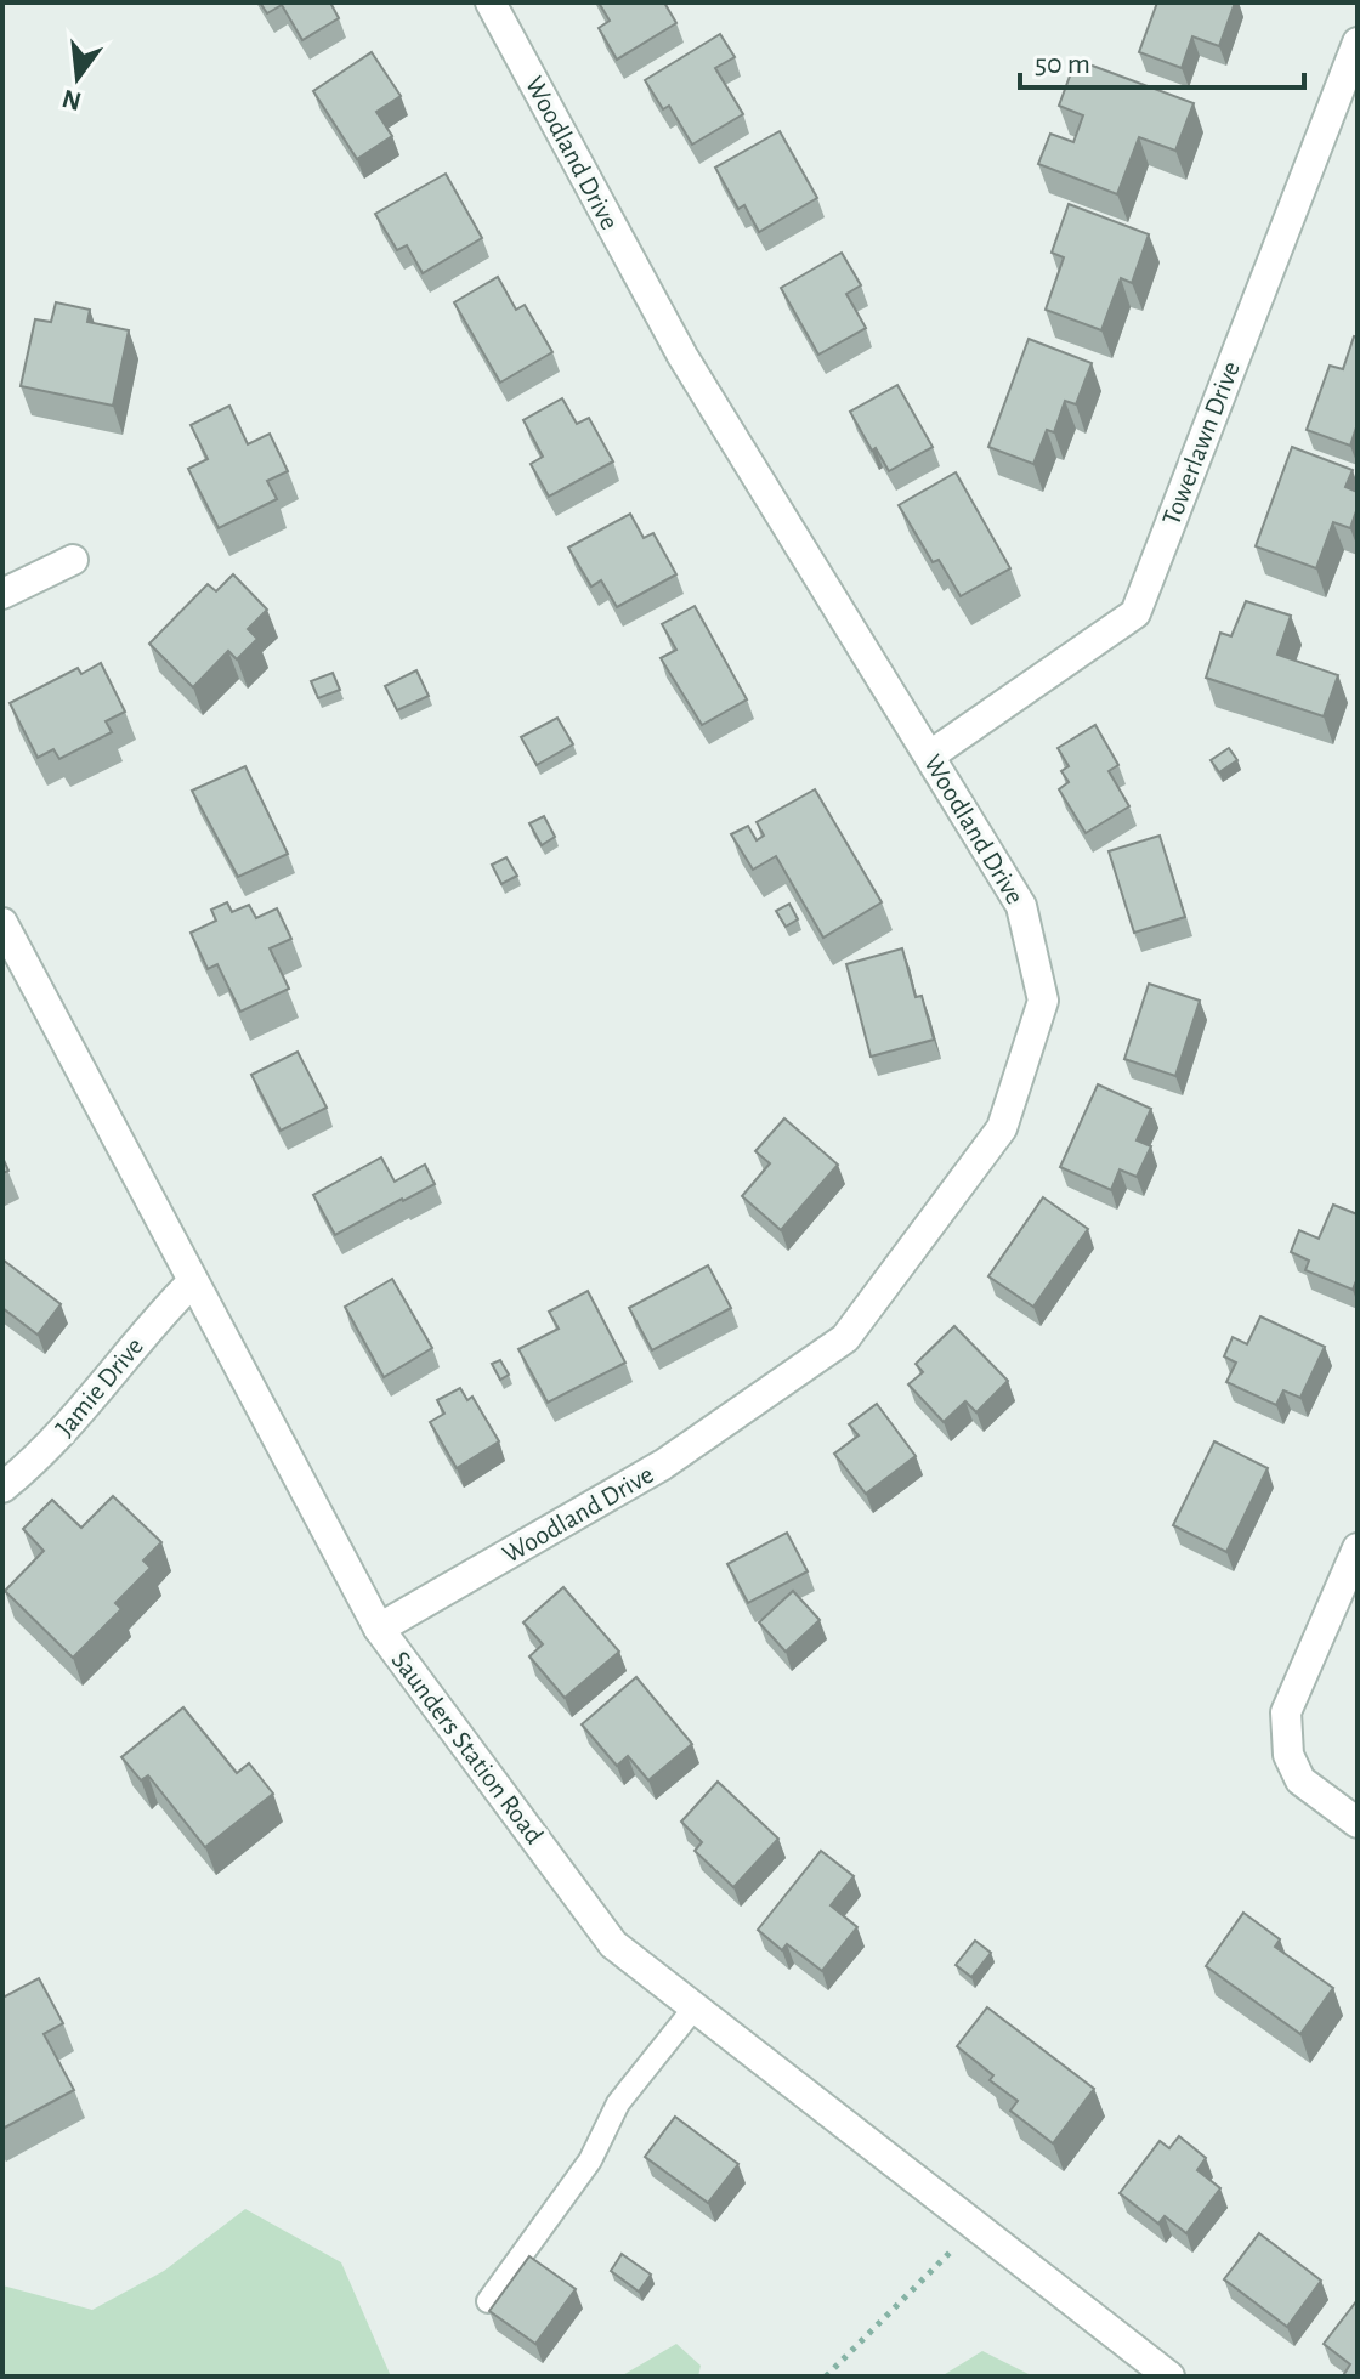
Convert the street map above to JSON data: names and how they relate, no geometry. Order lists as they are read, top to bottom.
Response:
{
  "streets": {
    "street": [
      "Woodland Drive",
      "Towerlawn Drive",
      "Jamie Drive",
      "Saunders Station Road"
    ]
  },
  "crossings": [
    ["Woodland Drive", "Towerlawn Drive"],
    ["Woodland Drive", "Saunders Station Road"],
    ["Jamie Drive", "Saunders Station Road"]
  ],
  "scale_bar": "50 m",
  "north": "bottom"
}
